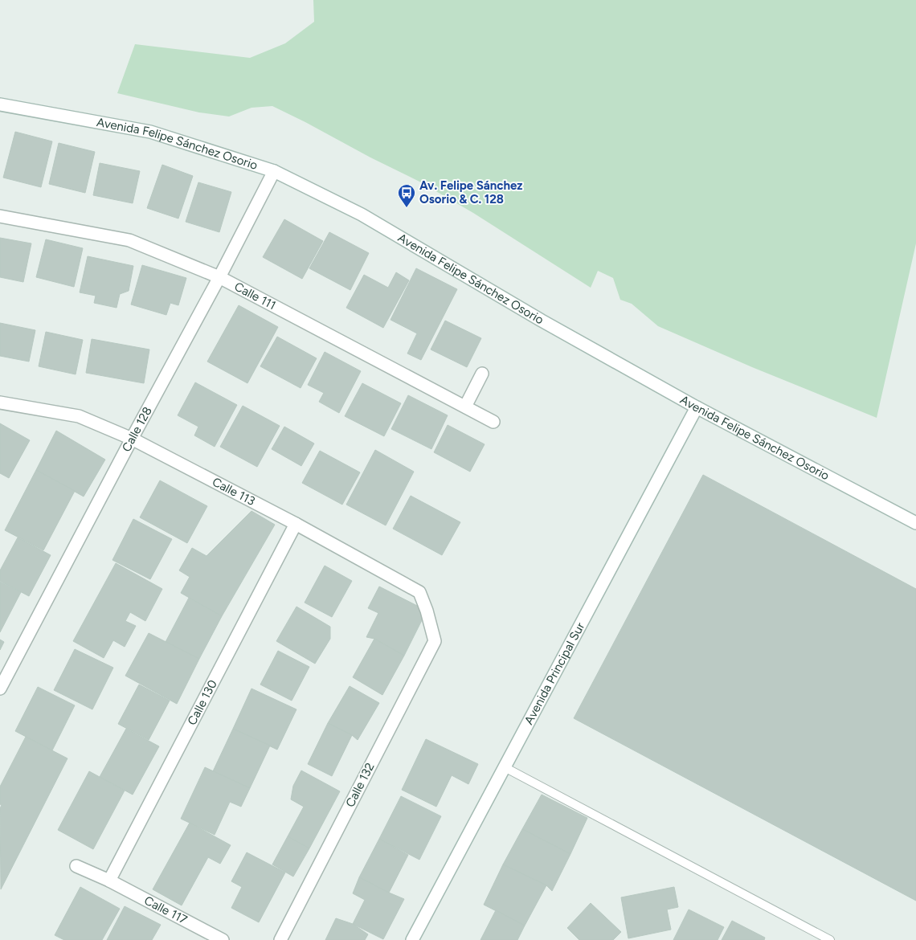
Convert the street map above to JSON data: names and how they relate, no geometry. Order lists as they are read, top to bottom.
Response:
{
  "streets": {
    "street": [
      "Avenida Felipe Sánchez Osorio",
      "Calle 111",
      "Calle 128",
      "Calle 113",
      "Avenida Principal Sur",
      "Calle 130",
      "Calle 132",
      "Calle 117"
    ]
  },
  "crossings": [
    ["Avenida Felipe Sánchez Osorio", "Calle 128"],
    ["Avenida Felipe Sánchez Osorio", "Avenida Principal Sur"],
    ["Calle 111", "Calle 128"],
    ["Calle 128", "Calle 113"],
    ["Calle 113", "Calle 130"],
    ["Calle 113", "Calle 132"],
    ["Calle 130", "Calle 117"]
  ],
  "places": {
    "bus stop": ["Av. Felipe Sánchez Osorio & C. 128"]
  }
}
